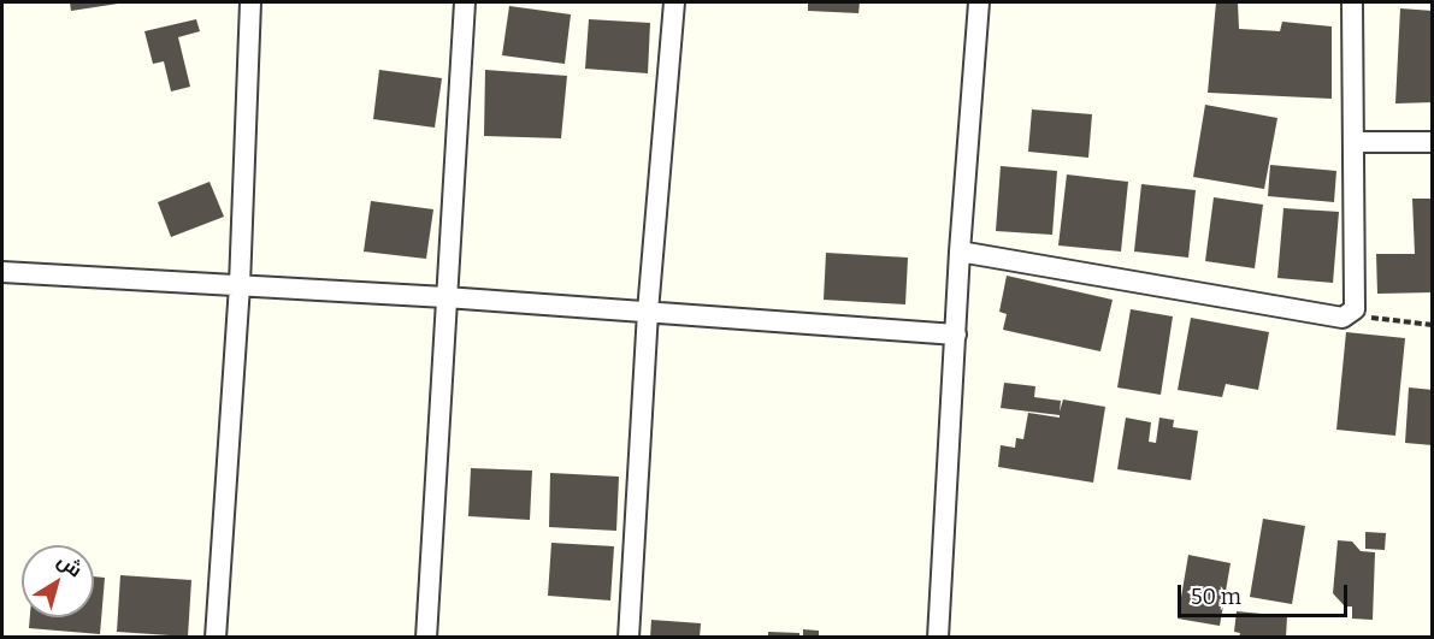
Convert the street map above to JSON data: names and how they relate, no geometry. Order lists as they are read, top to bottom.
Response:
{
  "scale_bar": "50 m",
  "north": "top right"
}
